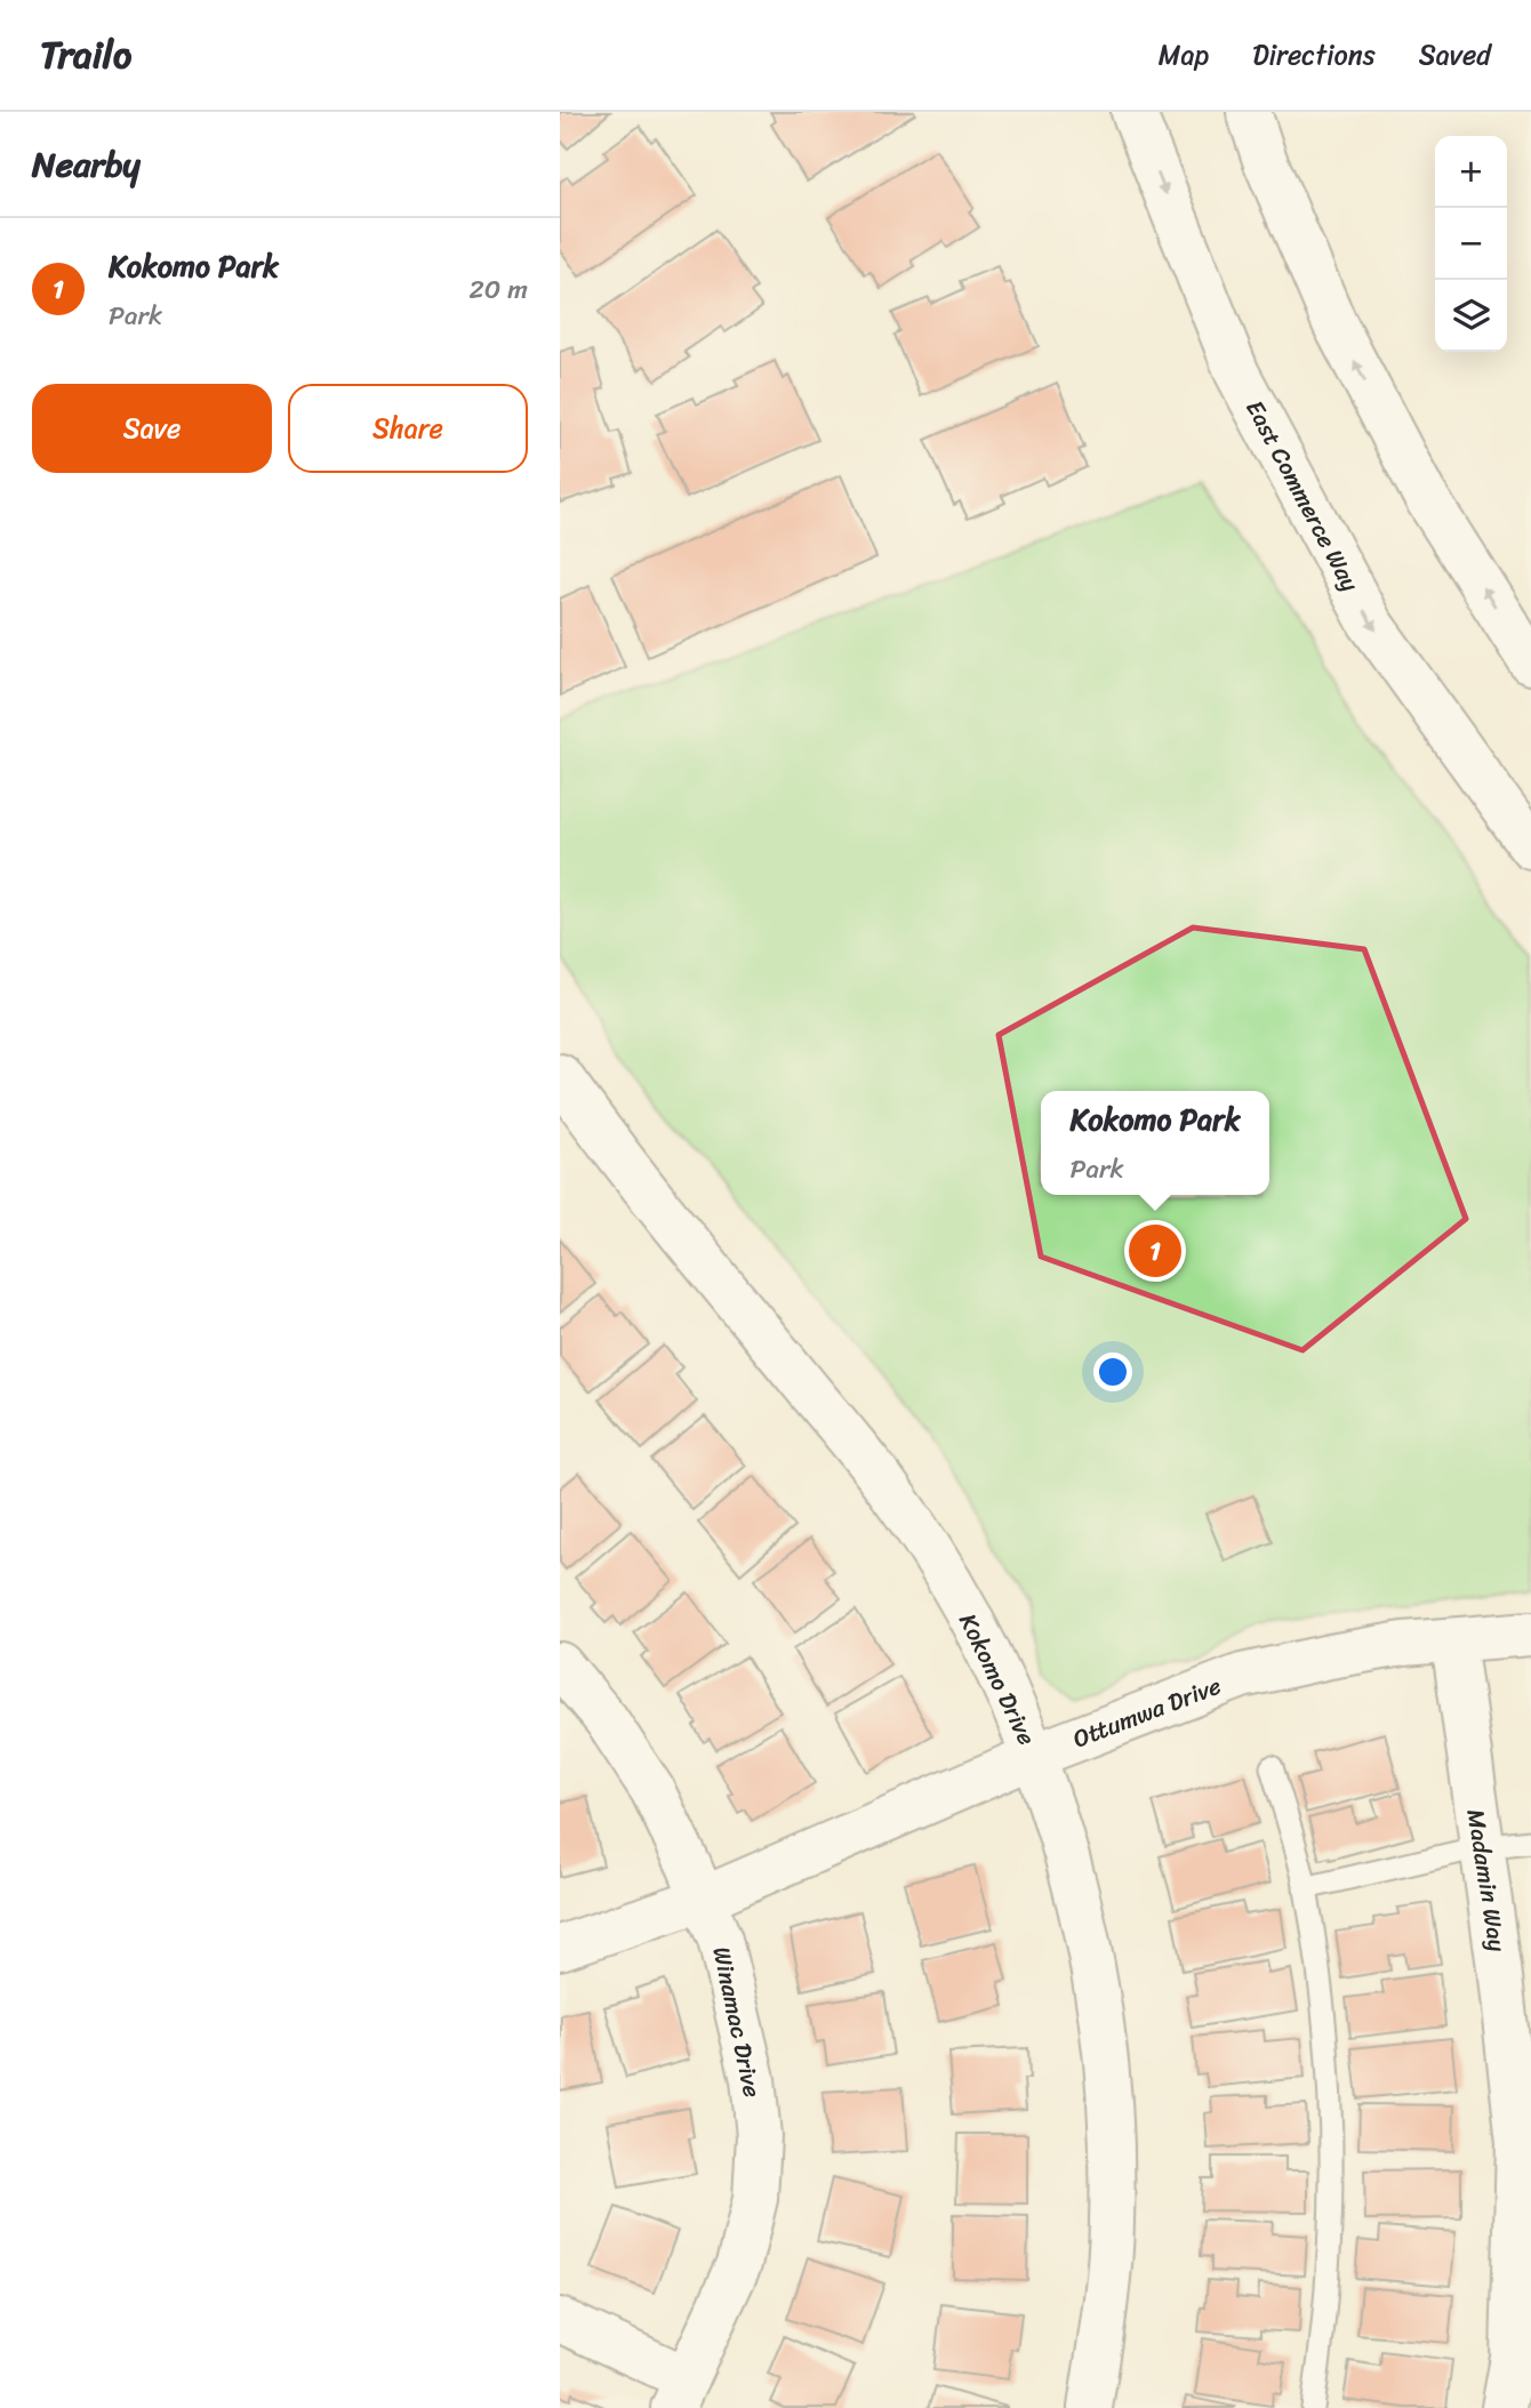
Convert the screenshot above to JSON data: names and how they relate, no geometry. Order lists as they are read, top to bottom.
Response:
{
  "streets": {
    "street": [
      "East Commerce Way",
      "Kokomo Drive",
      "Ottumwa Drive",
      "Madamin Way",
      "Winamac Drive"
    ]
  },
  "crossings": [
    ["Kokomo Drive", "Ottumwa Drive"],
    ["Ottumwa Drive", "Madamin Way"],
    ["Ottumwa Drive", "Winamac Drive"]
  ],
  "page": {
    "header": "Trailo",
    "nav": ["Map", "Directions", "Saved"],
    "heading": "Nearby",
    "map_buttons": ["+", "−"],
    "list": [
      {
        "mark": "1",
        "name": "Kokomo Park",
        "note": "Park",
        "value": "20 m"
      }
    ],
    "buttons": ["Save", "Share"],
    "popup": ["Kokomo Park", "Park"],
    "pins": "1"
  }
}
